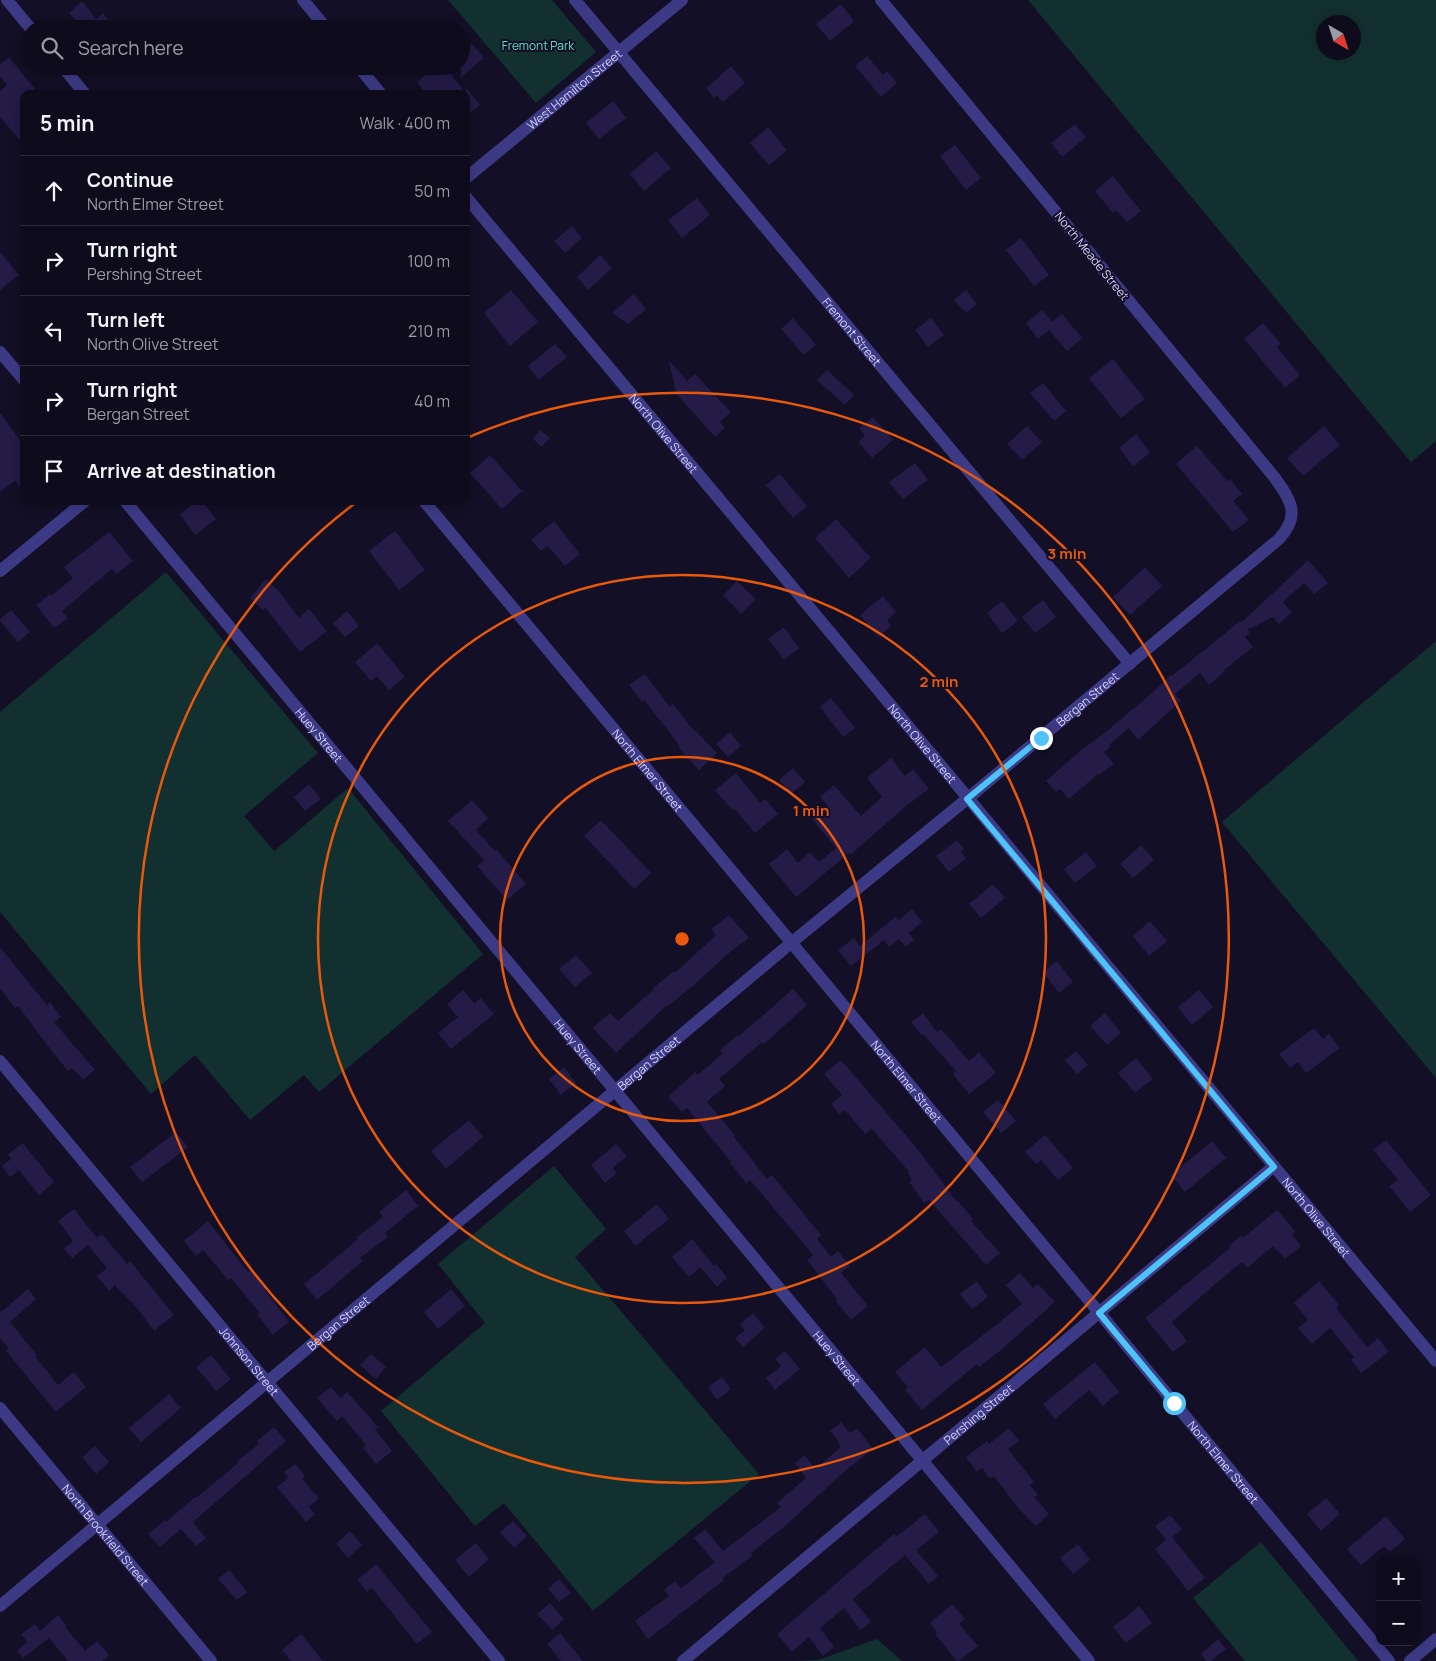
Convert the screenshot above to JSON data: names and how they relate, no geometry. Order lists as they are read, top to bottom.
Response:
{
  "streets": {
    "street": [
      "West Hamilton Street",
      "North Meade Street",
      "Fremont Street",
      "North Olive Street",
      "Bergan Street",
      "Huey Street",
      "North Elmer Street",
      "Johnson Street",
      "Pershing Street",
      "North Brookfield Street"
    ]
  },
  "crossings": [
    ["West Hamilton Street", "Fremont Street"],
    ["North Meade Street", "Bergan Street"],
    ["Fremont Street", "Bergan Street"],
    ["North Olive Street", "Bergan Street"],
    ["North Olive Street", "Pershing Street"],
    ["Bergan Street", "Huey Street"],
    ["Bergan Street", "North Elmer Street"],
    ["Bergan Street", "Johnson Street"],
    ["Bergan Street", "North Brookfield Street"],
    ["Huey Street", "Pershing Street"],
    ["North Elmer Street", "Pershing Street"]
  ],
  "parks": ["Fremont Park"],
  "north": "bottom right",
  "page": {
    "search": "Search here",
    "heading": ["5 min", "Walk · 400 m"],
    "list": [
      ["Continue", "North Elmer Street", "50 m"],
      ["Turn right", "Pershing Street", "100 m"],
      ["Turn left", "North Olive Street", "210 m"],
      ["Turn right", "Bergan Street", "40 m"],
      "Arrive at destination"
    ],
    "map_buttons": ["+", "−"]
  },
  "rings": ["3 min", "2 min", "1 min"]
}
